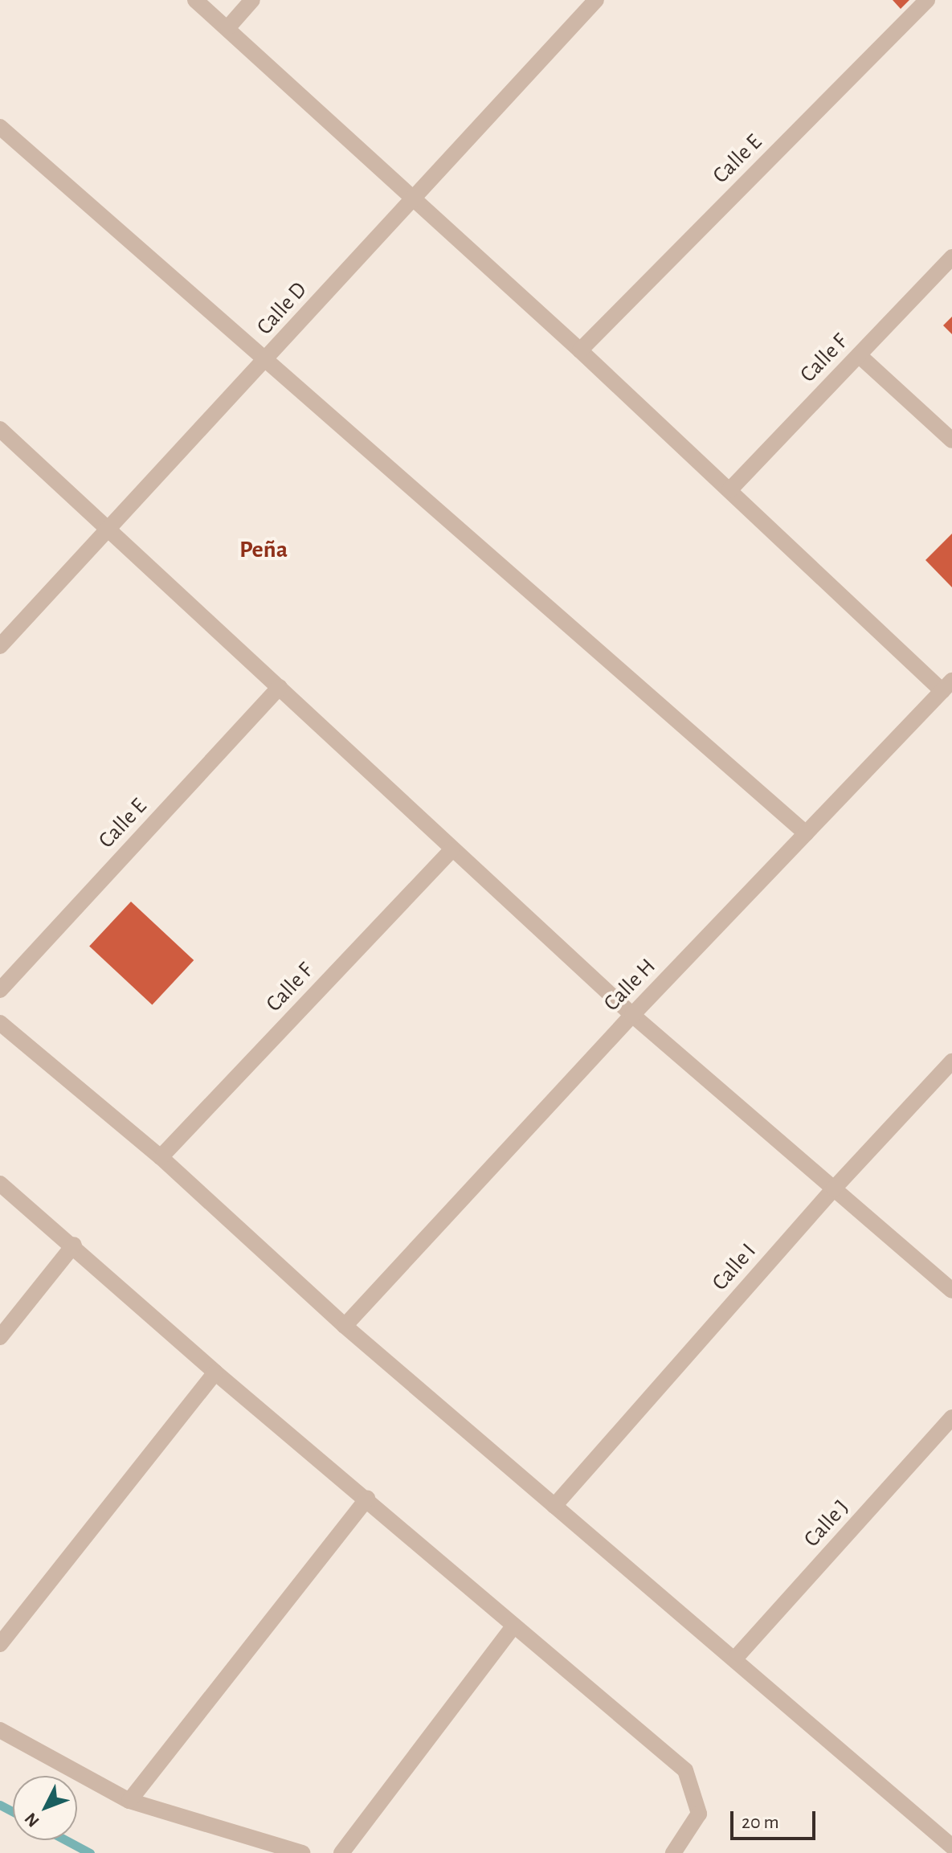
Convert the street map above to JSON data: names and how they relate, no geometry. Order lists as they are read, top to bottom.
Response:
{
  "streets": {
    "street": [
      "Calle E",
      "Calle D",
      "Calle F",
      "Calle H",
      "Calle I",
      "Calle J"
    ]
  },
  "districts": ["Peña"],
  "scale_bar": "20 m",
  "north": "bottom left"
}
